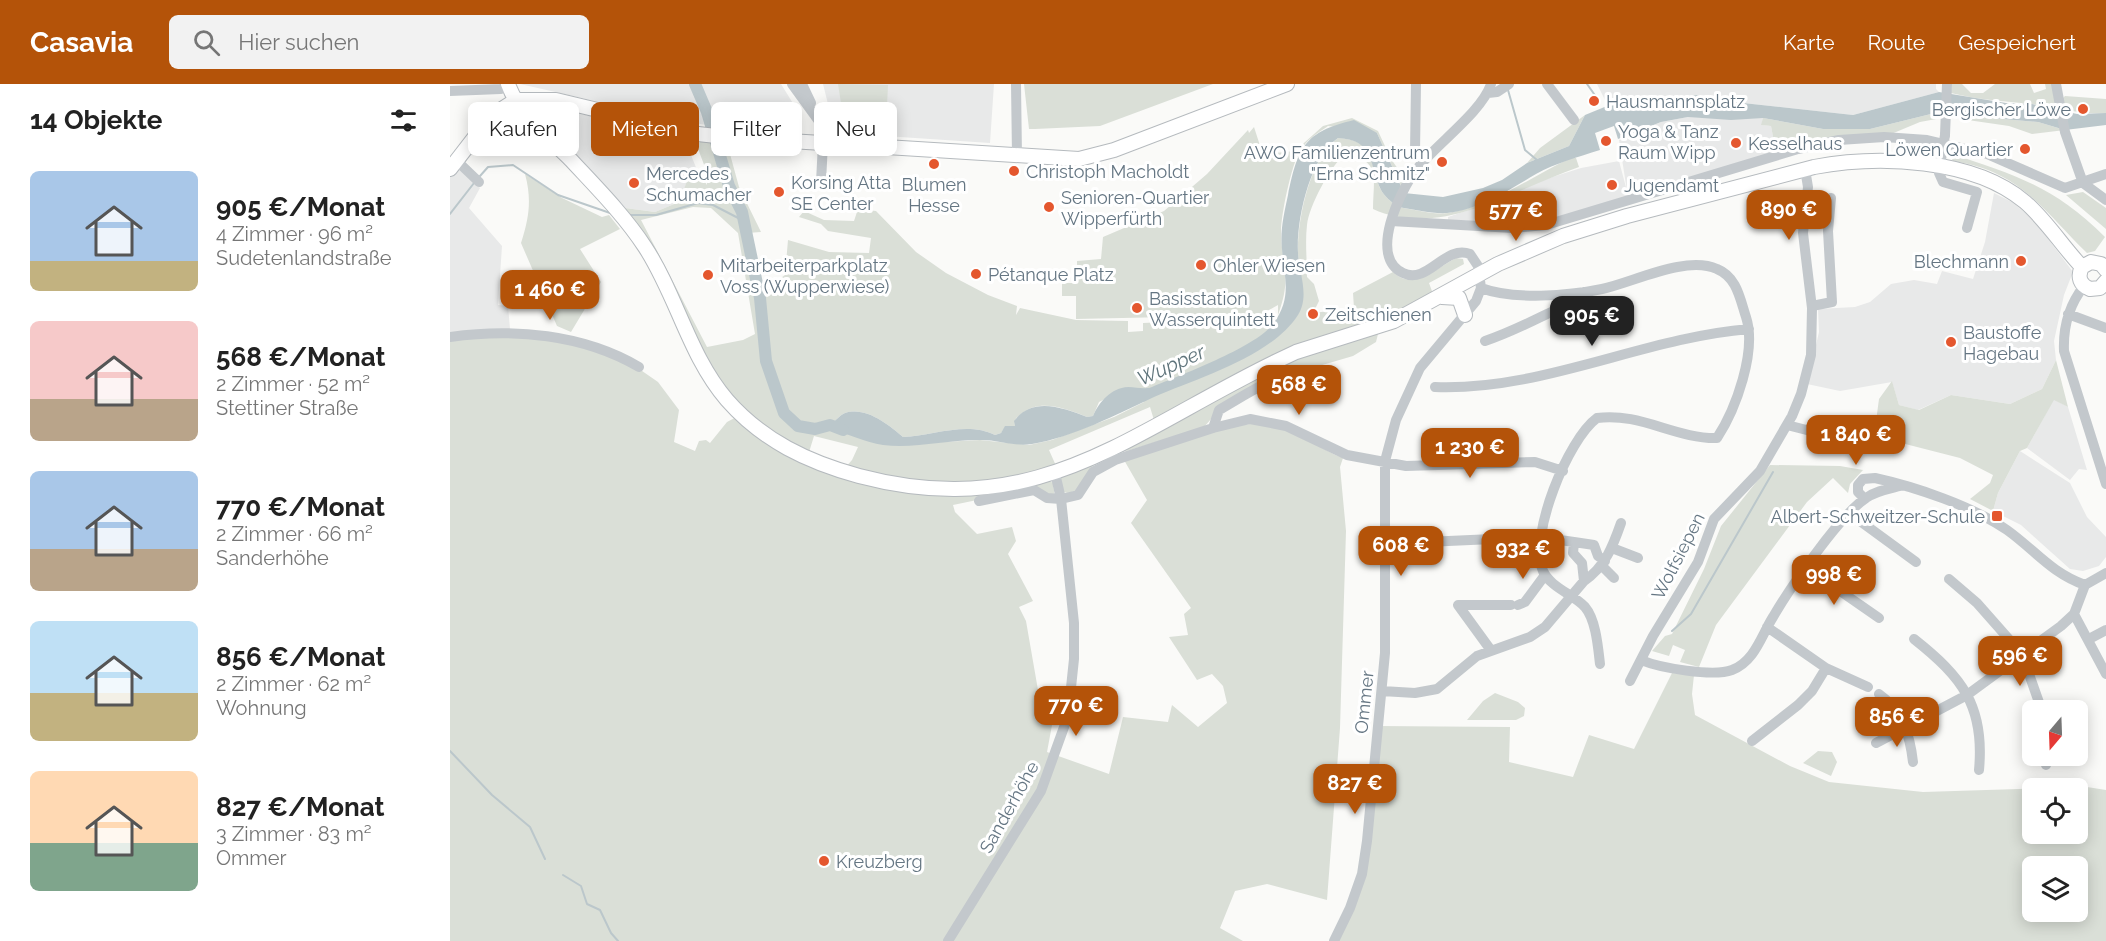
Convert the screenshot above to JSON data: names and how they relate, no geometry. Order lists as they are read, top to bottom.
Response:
{
  "streets": {
    "street": ["Wolfsiepen", "Ommer", "Sanderhöhe"]
  },
  "water": ["Wupper"],
  "places": {
    "other": [
      "Hausmannsplatz",
      "Bergischer Löwe",
      "Yoga & Tanz Raum Wipp",
      "Kesselhaus",
      "Löwen Quartier",
      "AWO Familienzentrum \"Erna Schmitz\"",
      "Blumen Hesse",
      "Christoph Macholdt",
      "Mercedes Schumacher",
      "Jugendamt",
      "Korsing Atta SE Center",
      "Senioren-Quartier Wipperfürth",
      "Blechmann",
      "Ohler Wiesen",
      "Pétanque Platz",
      "Mitarbeiterparkplatz Voss (Wupperwiese)",
      "Basisstation Wasserquintett",
      "Zeitschienen",
      "Baustoffe Hagebau",
      "Kreuzberg"
    ],
    "transit": ["Albert-Schweitzer-Schule"]
  },
  "north": "bottom",
  "page": {
    "header": "Casavia",
    "search": "Hier suchen",
    "nav": ["Karte", "Route", "Gespeichert"],
    "heading": "14 Objekte",
    "chip": [
      "Kaufen",
      "Mieten",
      "Filter",
      "Neu"
    ],
    "list": [
      {
        "name": "905 €/Monat",
        "note": "4 Zimmer · 96 m² · Sudetenlandstraße"
      },
      {
        "name": "568 €/Monat",
        "note": "2 Zimmer · 52 m² · Stettiner Straße"
      },
      {
        "name": "770 €/Monat",
        "note": "2 Zimmer · 66 m² · Sanderhöhe"
      },
      {
        "name": "856 €/Monat",
        "note": "2 Zimmer · 62 m² · Wohnung"
      },
      {
        "name": "827 €/Monat",
        "note": "3 Zimmer · 83 m² · Ommer"
      }
    ],
    "price": [
      "890 €",
      "577 €",
      "1 460 €",
      "905 €",
      "568 €",
      "1 840 €",
      "1 230 €",
      "608 €",
      "932 €",
      "998 €",
      "596 €",
      "770 €",
      "856 €",
      "827 €"
    ]
  }
}
